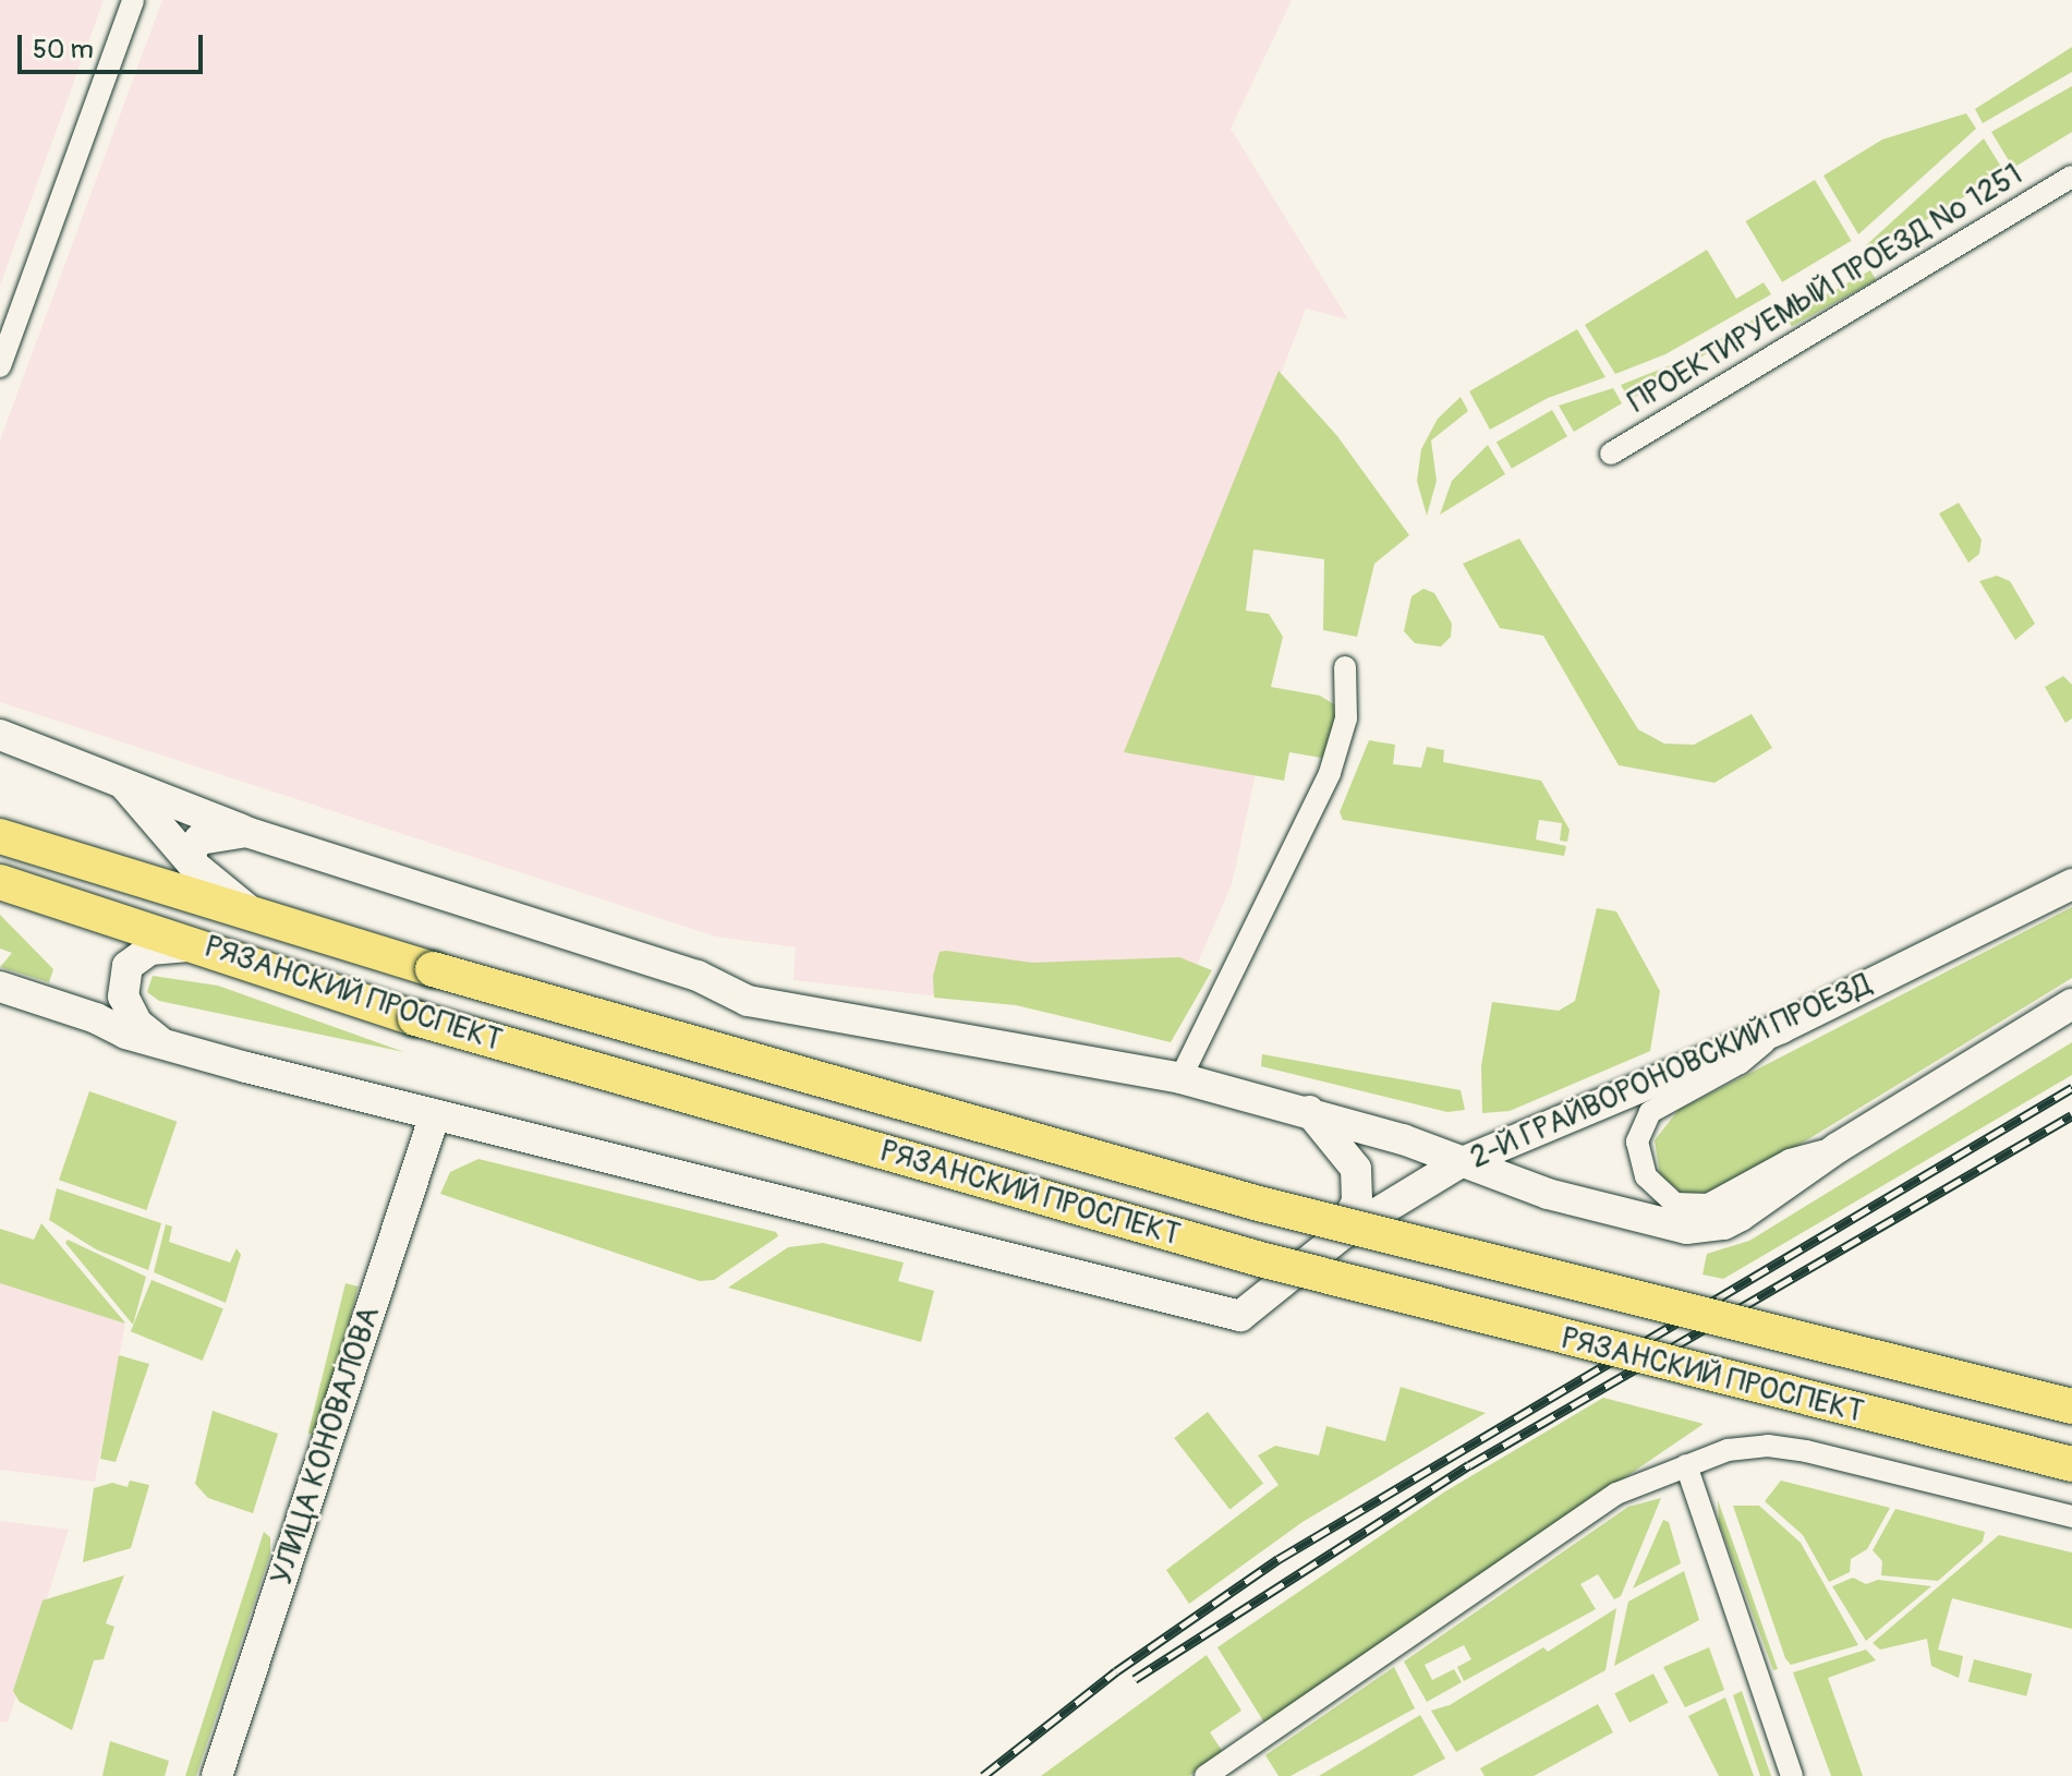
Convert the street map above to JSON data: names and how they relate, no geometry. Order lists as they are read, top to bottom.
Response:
{
  "streets": {
    "main road": ["РЯЗАНСКИЙ ПРОСПЕКТ", "2-Й ГРАЙВОРОНОВСКИЙ ПРОЕЗД", "УЛИЦА КОНОВАЛОВА"],
    "street": ["ПРОЕКТИРУЕМЫЙ ПРОЕЗД № 1251"]
  },
  "scale_bar": "50 m"
}
